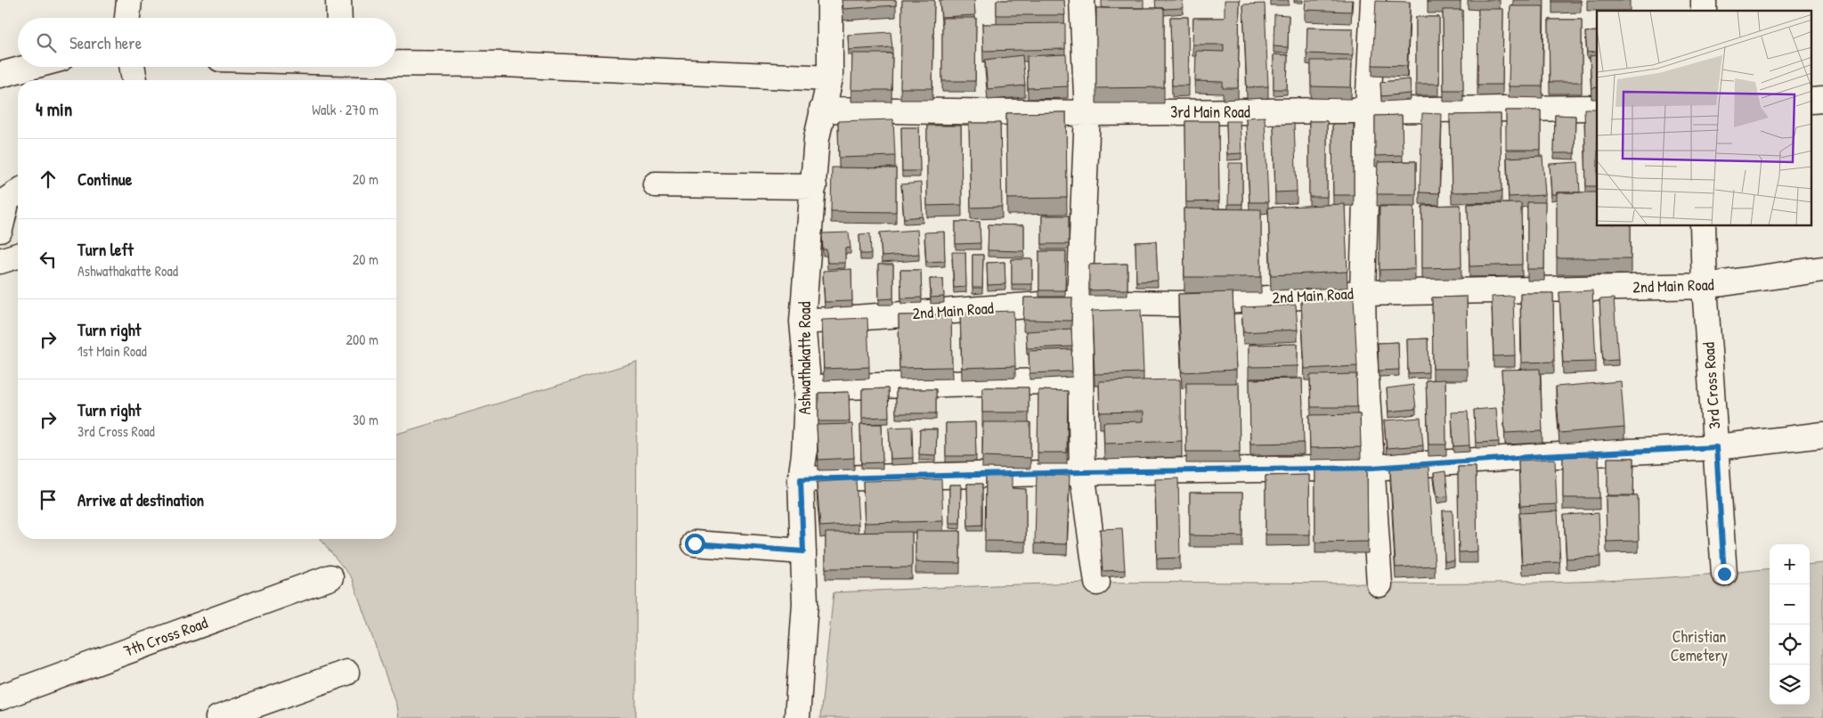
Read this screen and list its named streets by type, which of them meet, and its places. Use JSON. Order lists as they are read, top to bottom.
{
  "streets": {
    "street": [
      "3rd Main Road",
      "2nd Main Road",
      "Ashwathakatte Road",
      "3rd Cross Road",
      "7th Cross Road"
    ]
  },
  "crossings": [
    ["3rd Main Road", "Ashwathakatte Road"],
    ["2nd Main Road", "Ashwathakatte Road"],
    ["2nd Main Road", "3rd Cross Road"]
  ],
  "parks": ["Christian Cemetery"],
  "page": {
    "search": "Search here",
    "heading": ["4 min", "Walk · 270 m"],
    "list": [
      ["Continue", "20 m"],
      ["Turn left", "Ashwathakatte Road", "20 m"],
      ["Turn right", "1st Main Road", "200 m"],
      ["Turn right", "3rd Cross Road", "30 m"],
      "Arrive at destination"
    ],
    "map_buttons": ["+", "−"]
  }
}
